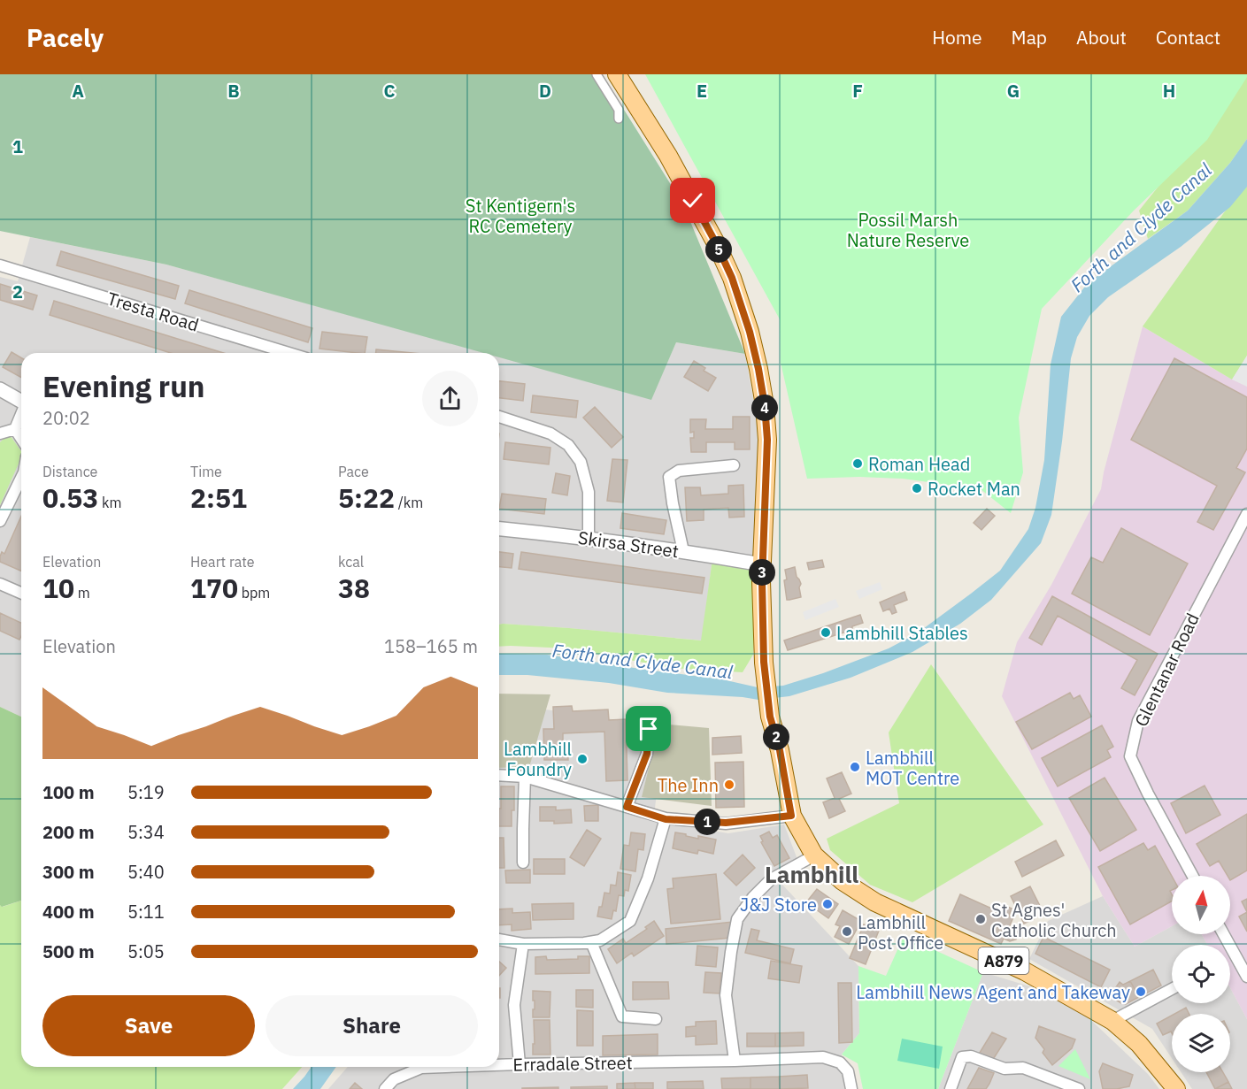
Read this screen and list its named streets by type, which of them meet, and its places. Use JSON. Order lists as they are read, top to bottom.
{
  "streets": {
    "main road": ["A879"],
    "street": [
      "Tresta Road",
      "Skirsa Street",
      "Glentanar Road",
      "Erradale Street"
    ]
  },
  "crossings": [
    ["Skirsa Street", "A879"]
  ],
  "districts": ["Lambhill"],
  "water": ["Forth and Clyde Canal"],
  "parks": ["St Kentigern's RC Cemetery", "Possil Marsh Nature Reserve"],
  "places": [
    "Roman Head",
    "Rocket Man",
    "Lambhill Stables",
    "Lambhill Foundry",
    "Lambhill MOT Centre",
    "The Inn",
    "J&J Store",
    "St Agnes' Catholic Church",
    "Lambhill Post Office",
    "Lambhill News Agent and Takeway"
  ],
  "north": "top",
  "page": {
    "header": "Pacely",
    "nav": [
      "Home",
      "Map",
      "About",
      "Contact"
    ],
    "pins": [
      "5",
      "4",
      "3",
      "2",
      "1"
    ],
    "heading": ["Evening run", "20:02"],
    "stats": [
      ["Distance", "0.53 km"],
      ["Time", "2:51"],
      ["Pace", "5:22 /km"],
      ["Elevation", "10 m"],
      ["Heart rate", "170 bpm"],
      ["kcal", "38"]
    ],
    "chart": ["Elevation", "158–165 m"],
    "list": [
      {
        "name": "100 m",
        "note": "5:19"
      },
      {
        "name": "200 m",
        "note": "5:34"
      },
      {
        "name": "300 m",
        "note": "5:40"
      },
      {
        "name": "400 m",
        "note": "5:11"
      },
      {
        "name": "500 m",
        "note": "5:05"
      }
    ],
    "buttons": ["Save", "Share"]
  },
  "grid": {
    "columns": [
      "A",
      "B",
      "C",
      "D",
      "E",
      "F",
      "G",
      "H"
    ],
    "rows": ["1", "2"]
  }
}
